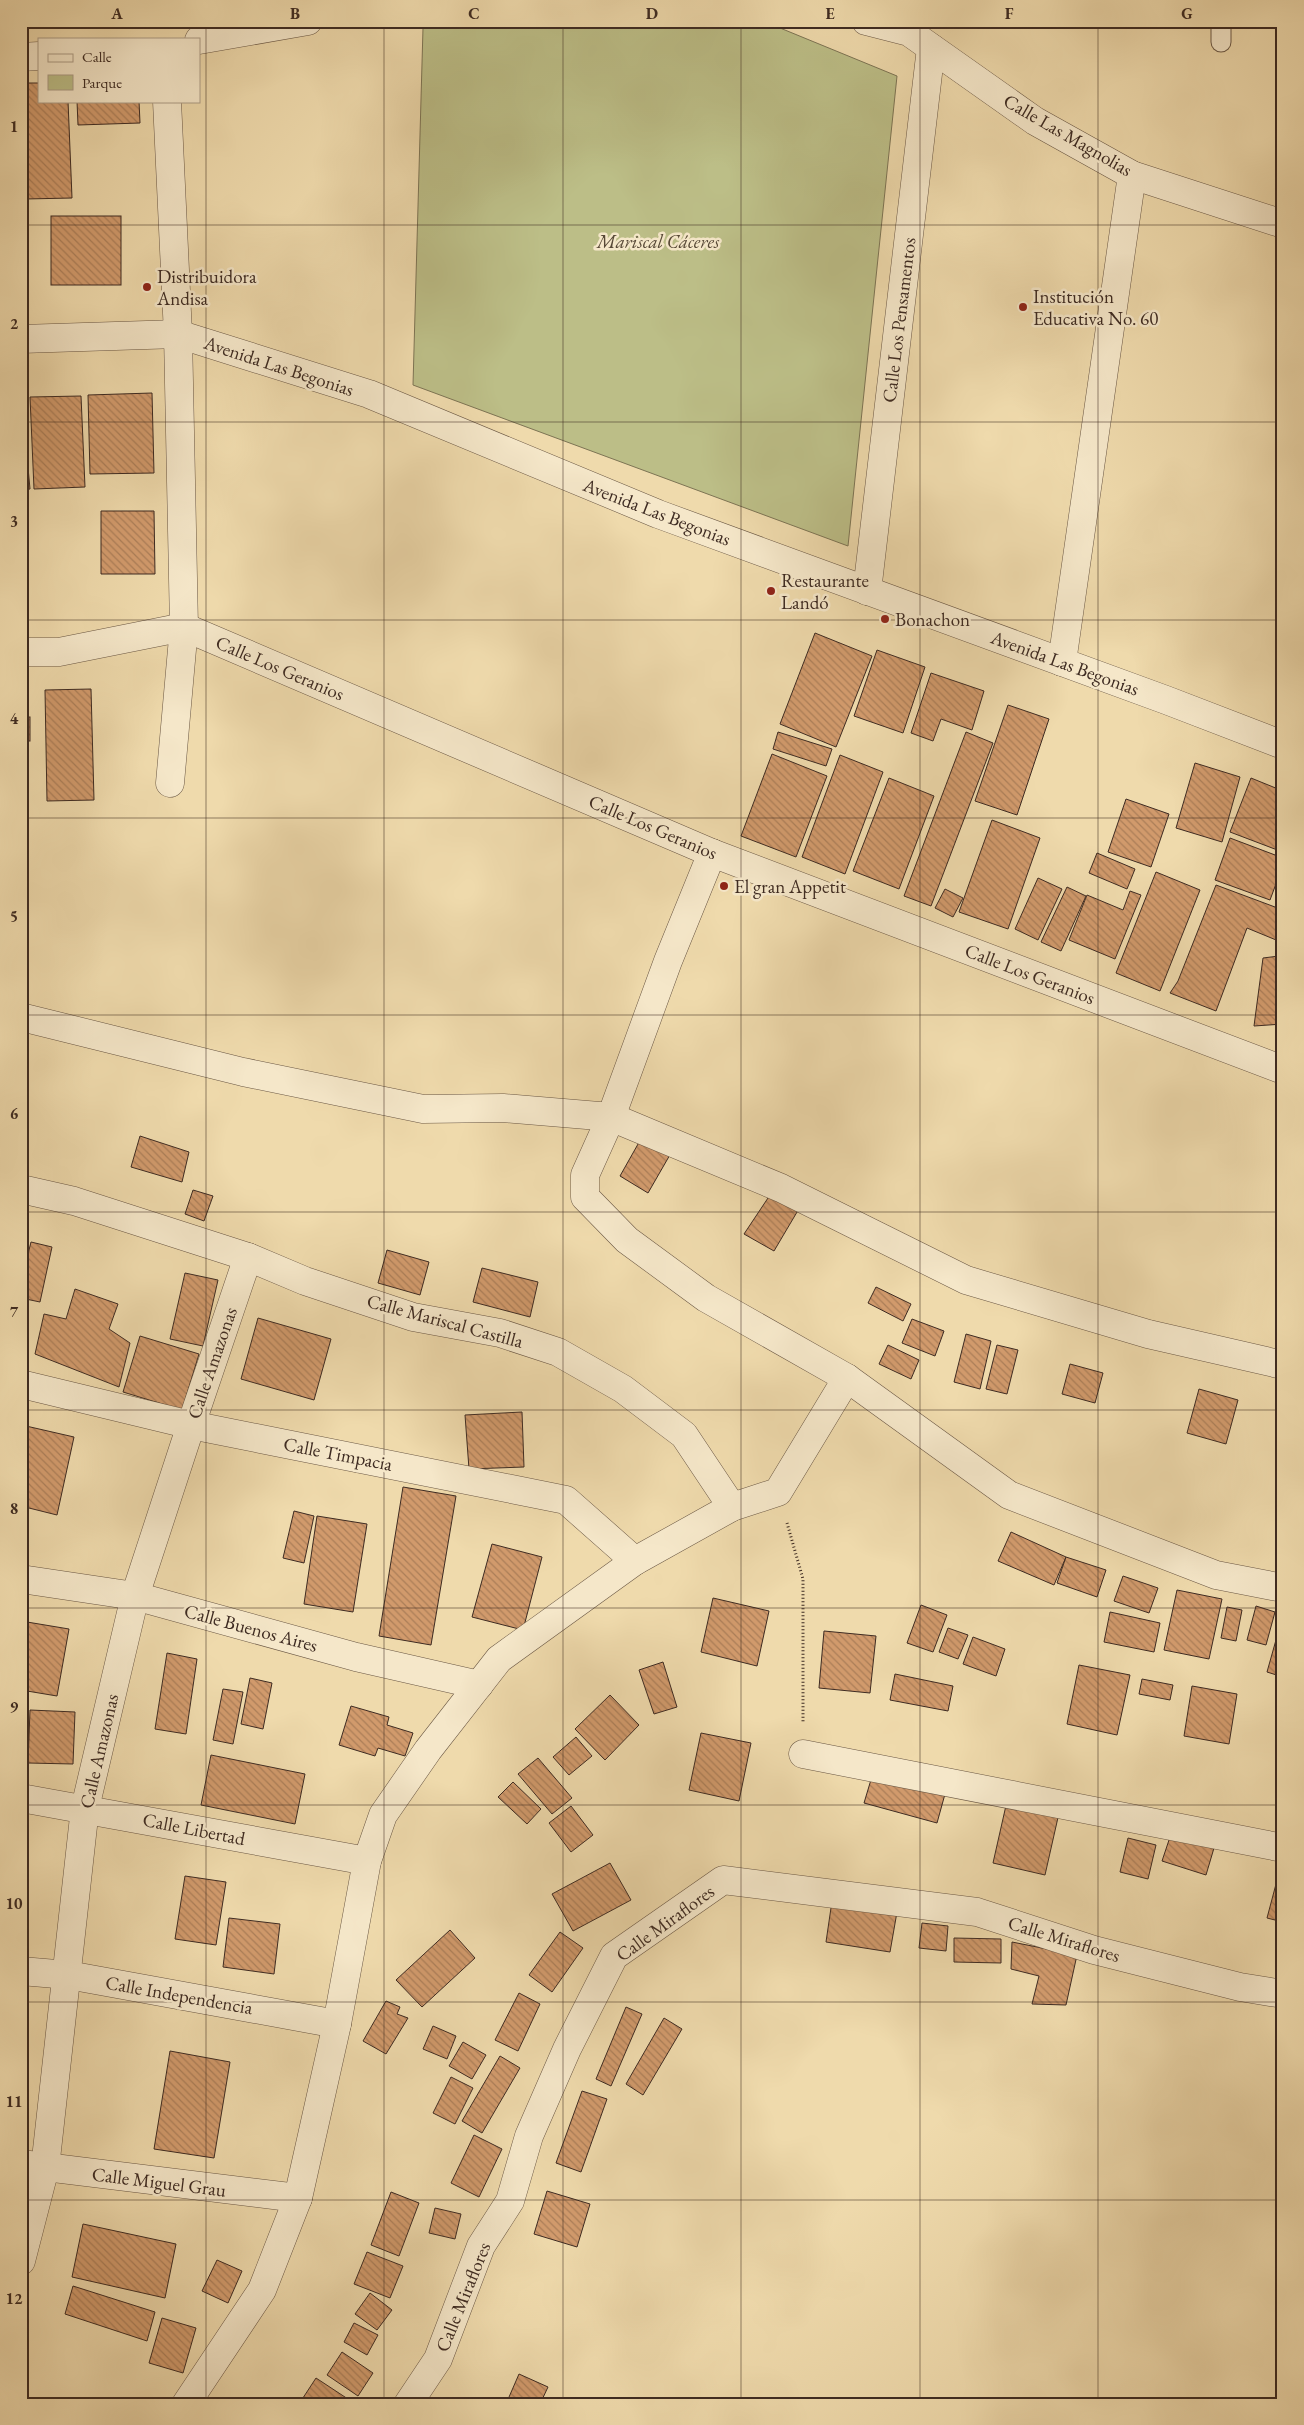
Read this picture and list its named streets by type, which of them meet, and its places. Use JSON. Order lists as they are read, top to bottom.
{
  "streets": {
    "street": [
      "Calle Las Magnolias",
      "Calle Los Pensamentos",
      "Avenida Las Begonias",
      "Calle Los Geranios",
      "Calle Mariscal Castilla",
      "Calle Amazonas",
      "Calle Timpacia",
      "Calle Buenos Aires",
      "Calle Libertad",
      "Calle Miraflores",
      "Calle Independencia",
      "Calle Miguel Grau"
    ]
  },
  "crossings": [
    ["Calle Las Magnolias", "Calle Los Pensamentos"],
    ["Calle Los Pensamentos", "Avenida Las Begonias"],
    ["Calle Mariscal Castilla", "Calle Amazonas"],
    ["Calle Amazonas", "Calle Timpacia"],
    ["Calle Amazonas", "Calle Buenos Aires"],
    ["Calle Amazonas", "Calle Libertad"],
    ["Calle Amazonas", "Calle Independencia"],
    ["Calle Amazonas", "Calle Miguel Grau"]
  ],
  "parks": ["Mariscal Cáceres"],
  "places": [
    "Distribuidora Andisa",
    "Institución Educativa No. 60",
    "Restaurante Landó",
    "Bonachon",
    "El gran Appetit"
  ],
  "legend": ["Calle", "Parque"],
  "grid": {
    "columns": [
      "A",
      "B",
      "C",
      "D",
      "E",
      "F",
      "G"
    ],
    "rows": [
      "1",
      "2",
      "3",
      "4",
      "5",
      "6",
      "7",
      "8",
      "9",
      "10",
      "11",
      "12"
    ]
  }
}
